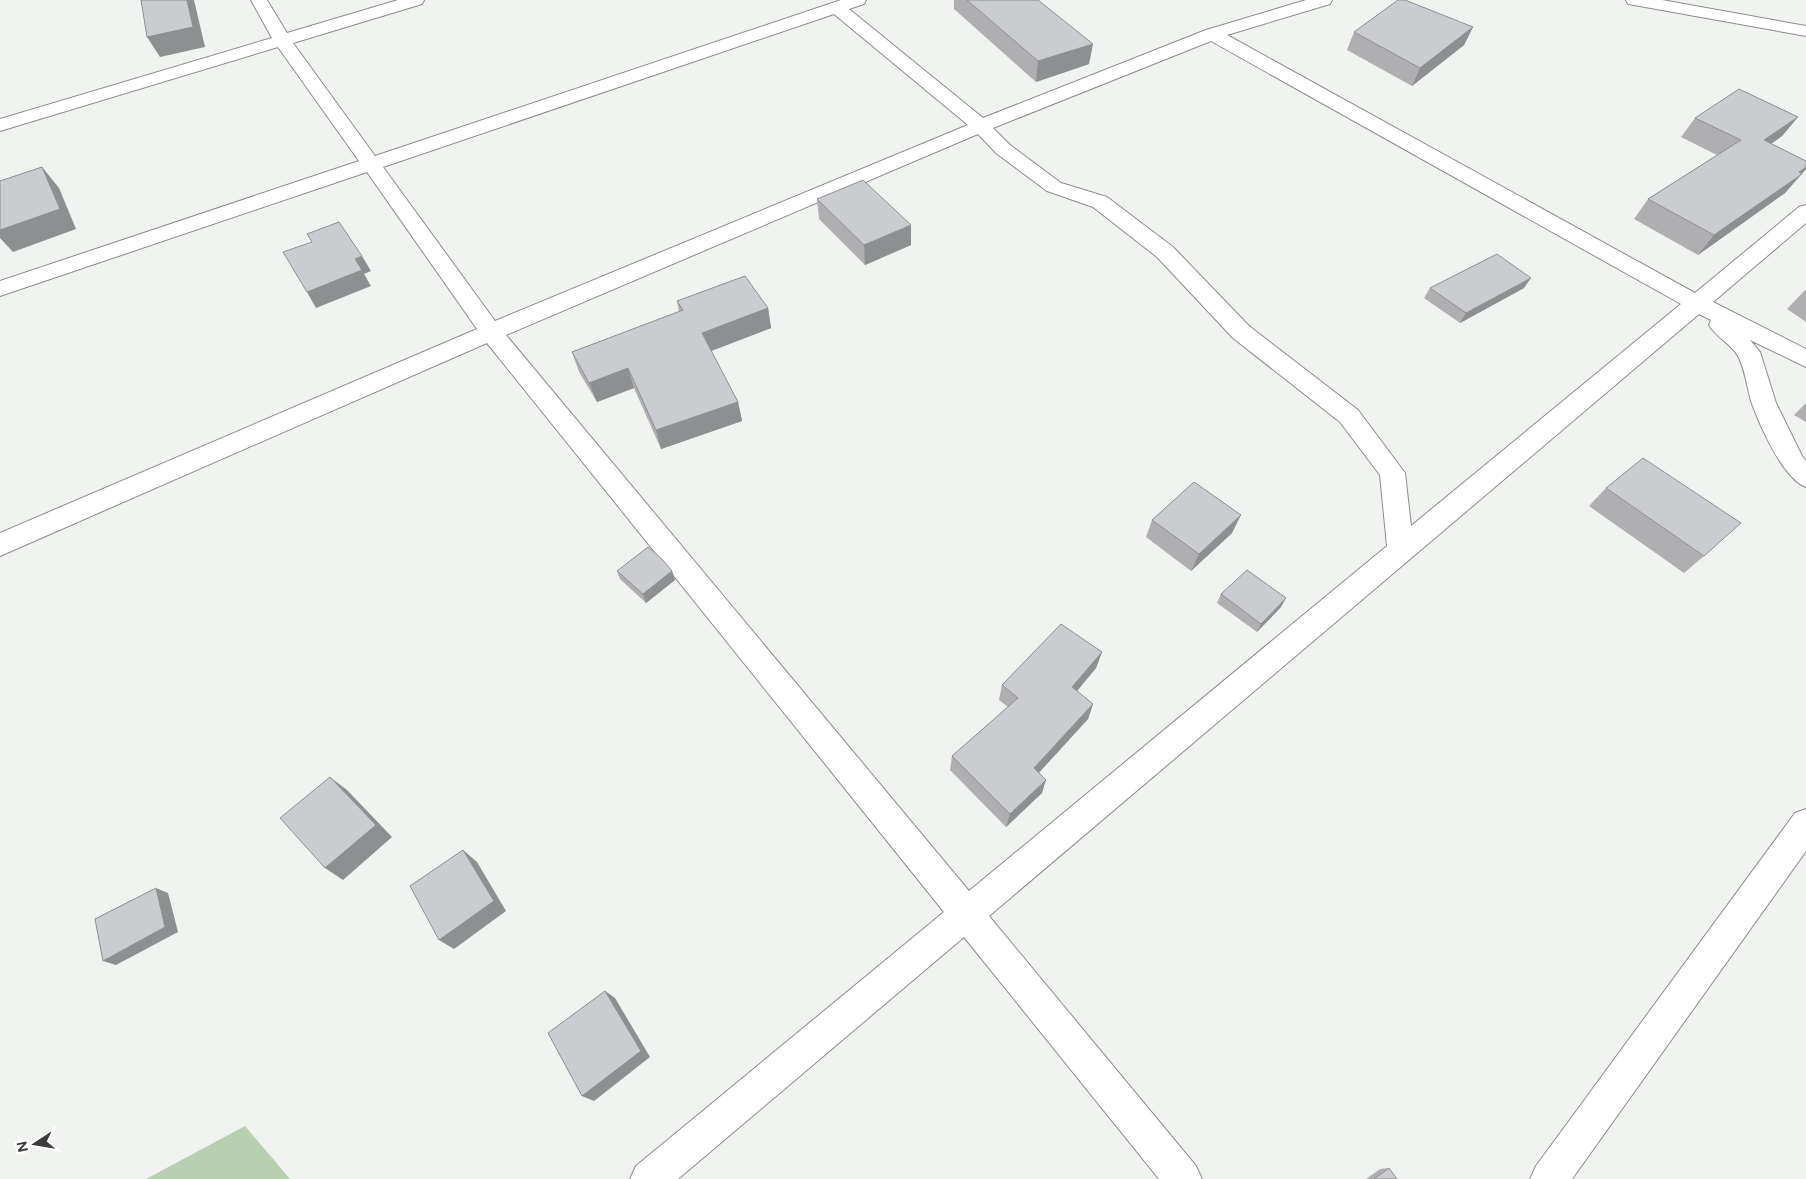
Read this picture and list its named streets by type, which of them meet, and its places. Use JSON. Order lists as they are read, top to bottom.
{
  "north": "left"
}
